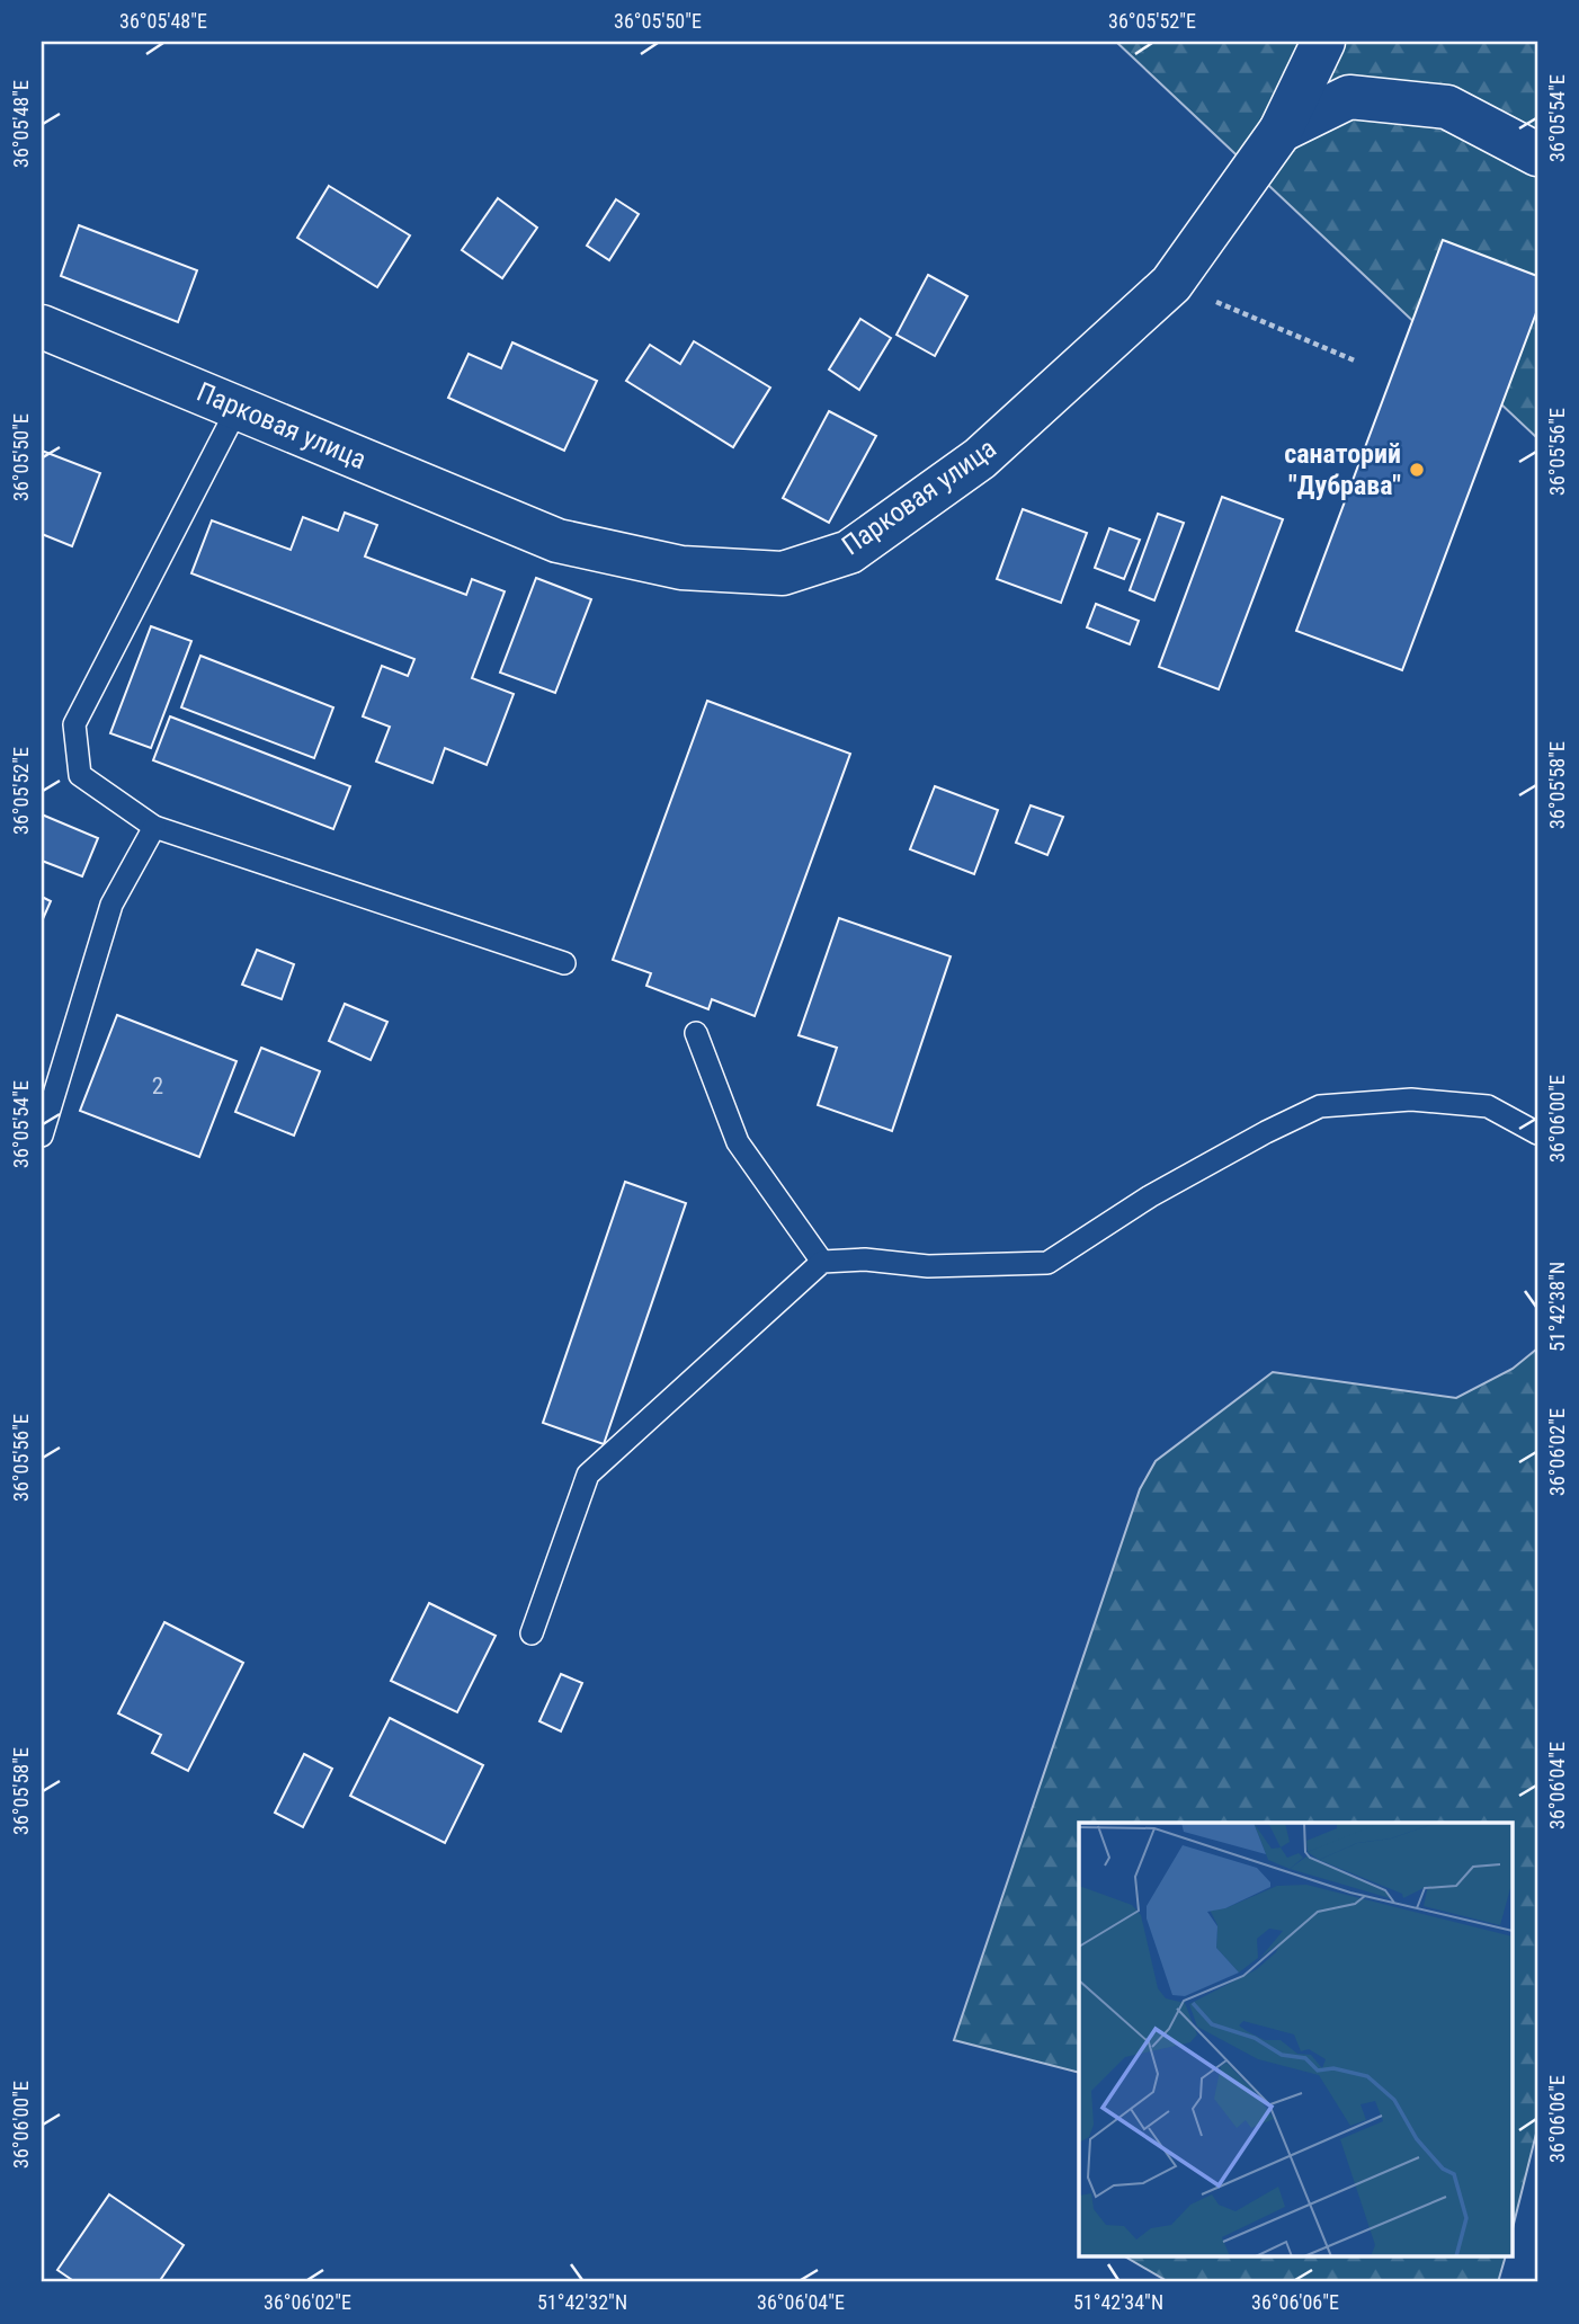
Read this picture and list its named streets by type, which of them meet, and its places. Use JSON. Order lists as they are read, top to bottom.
{
  "streets": {
    "street": ["Парковая улица"]
  },
  "places": ["санаторий \"Дубрава\""],
  "house_numbers": ["2"],
  "coordinates": [
    "36°05'48\"E",
    "36°05'50\"E",
    "36°05'52\"E",
    "36°05'54\"E",
    "36°05'56\"E",
    "36°05'58\"E",
    "36°06'00\"E",
    "51°42'38\"N",
    "36°06'02\"E",
    "36°06'04\"E",
    "36°06'06\"E",
    "51°42'32\"N",
    "51°42'34\"N"
  ]
}
